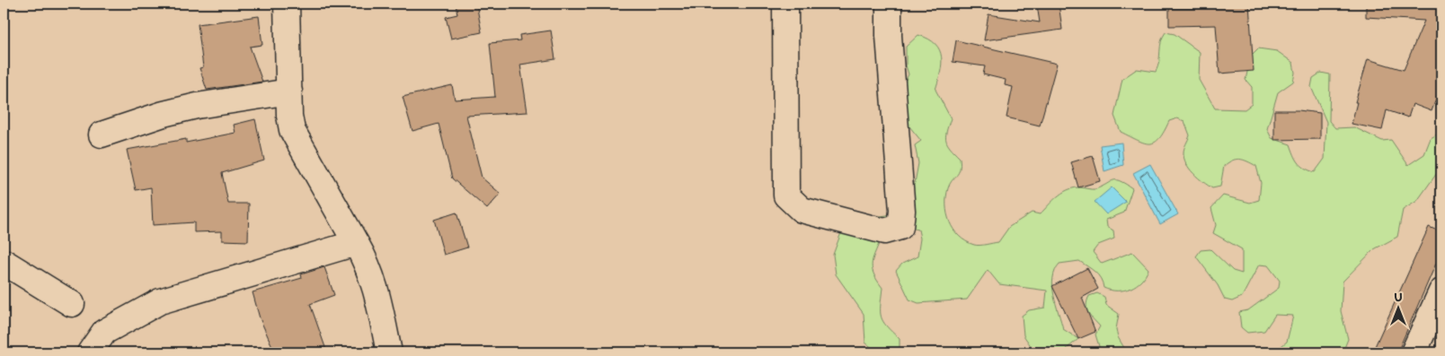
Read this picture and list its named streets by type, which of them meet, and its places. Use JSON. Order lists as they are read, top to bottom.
{
  "north": "top"
}
